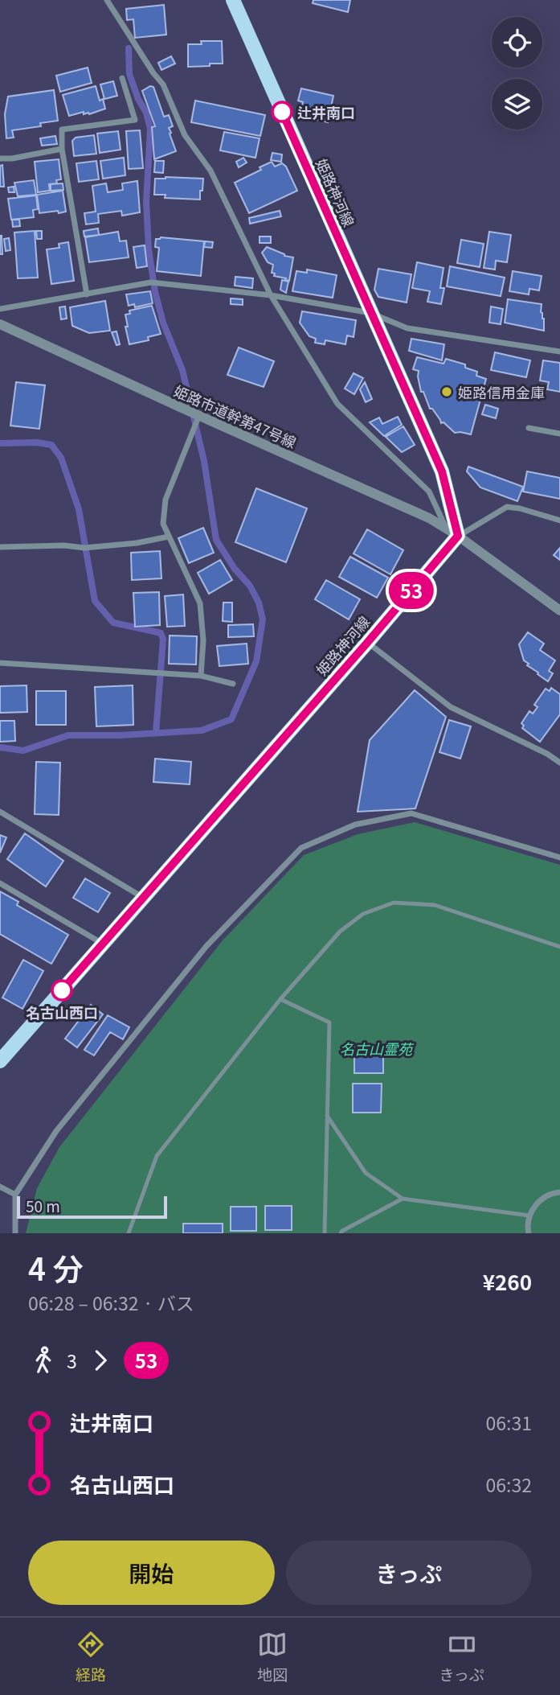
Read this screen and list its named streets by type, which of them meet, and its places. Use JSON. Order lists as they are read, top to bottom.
{
  "streets": {
    "main road": ["姫路神河線"],
    "street": ["姫路市道幹第47号線"]
  },
  "crossings": [
    ["姫路神河線", "姫路市道幹第47号線"]
  ],
  "parks": ["名古山霊苑"],
  "places": ["辻井南口", "姫路信用金庫", "名古山西口"],
  "lines": ["bus line 53"],
  "scale_bar": "50 m",
  "page": {
    "on_map": "53",
    "scale": "50 m",
    "heading": ["4 分", "06:28 – 06:32 · バス", "¥260"],
    "legs": ["3", "53"],
    "list": [
      {
        "name": "辻井南口",
        "value": "06:31"
      },
      {
        "name": "名古山西口",
        "value": "06:32"
      }
    ],
    "buttons": ["開始", "きっぷ"],
    "tabs": ["経路", "地図", "きっぷ"]
  }
}
